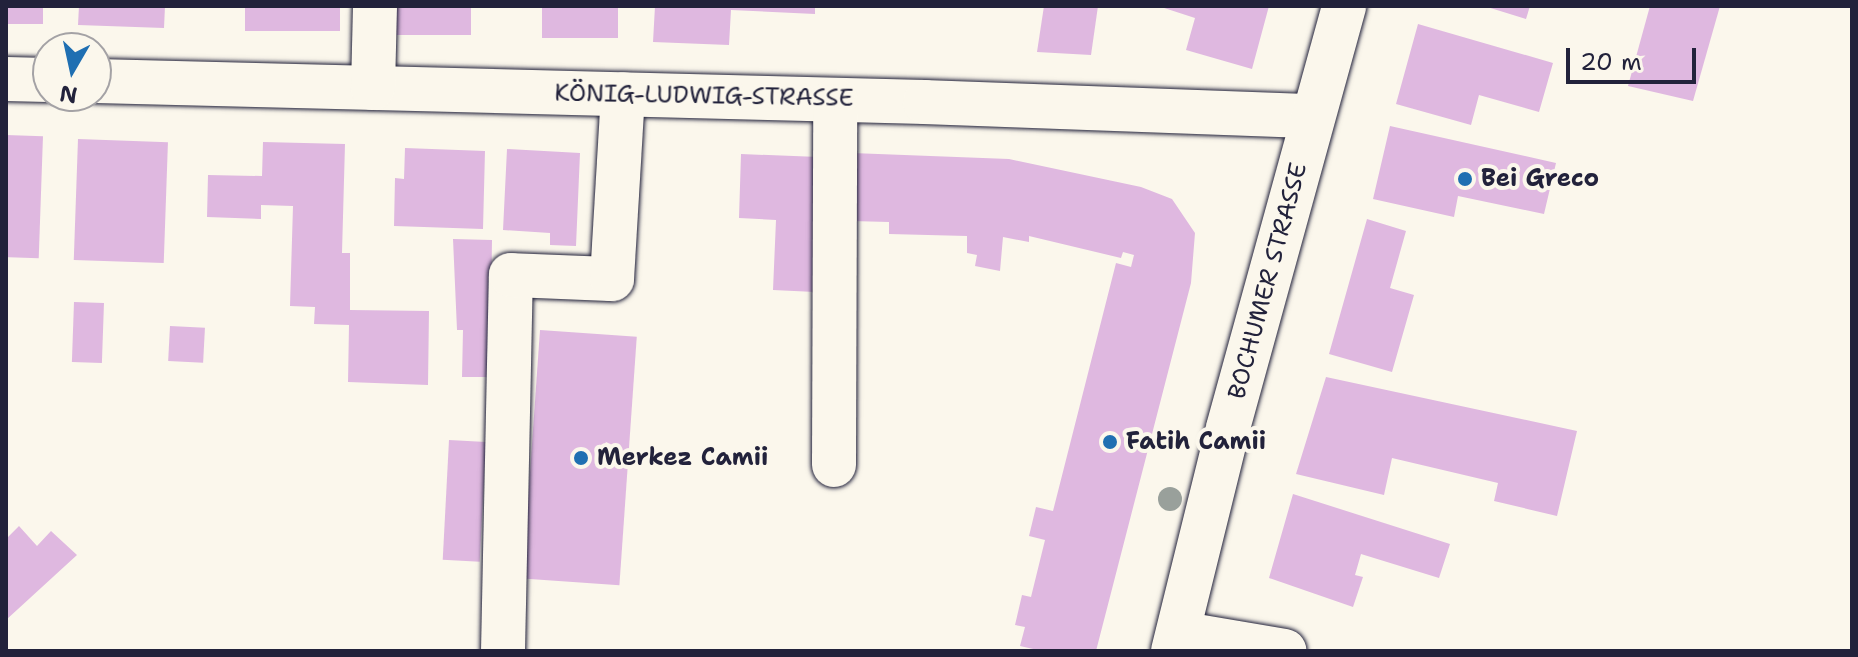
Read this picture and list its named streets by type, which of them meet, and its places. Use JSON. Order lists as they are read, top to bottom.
{
  "streets": {
    "street": ["KÖNIG-LUDWIG-STRASSE", "BOCHUMER STRASSE"]
  },
  "crossings": [
    ["KÖNIG-LUDWIG-STRASSE", "BOCHUMER STRASSE"]
  ],
  "places": ["Bei Greco", "Fatih Camii", "Merkez Camii"],
  "scale_bar": "20 m",
  "north": "bottom"
}
